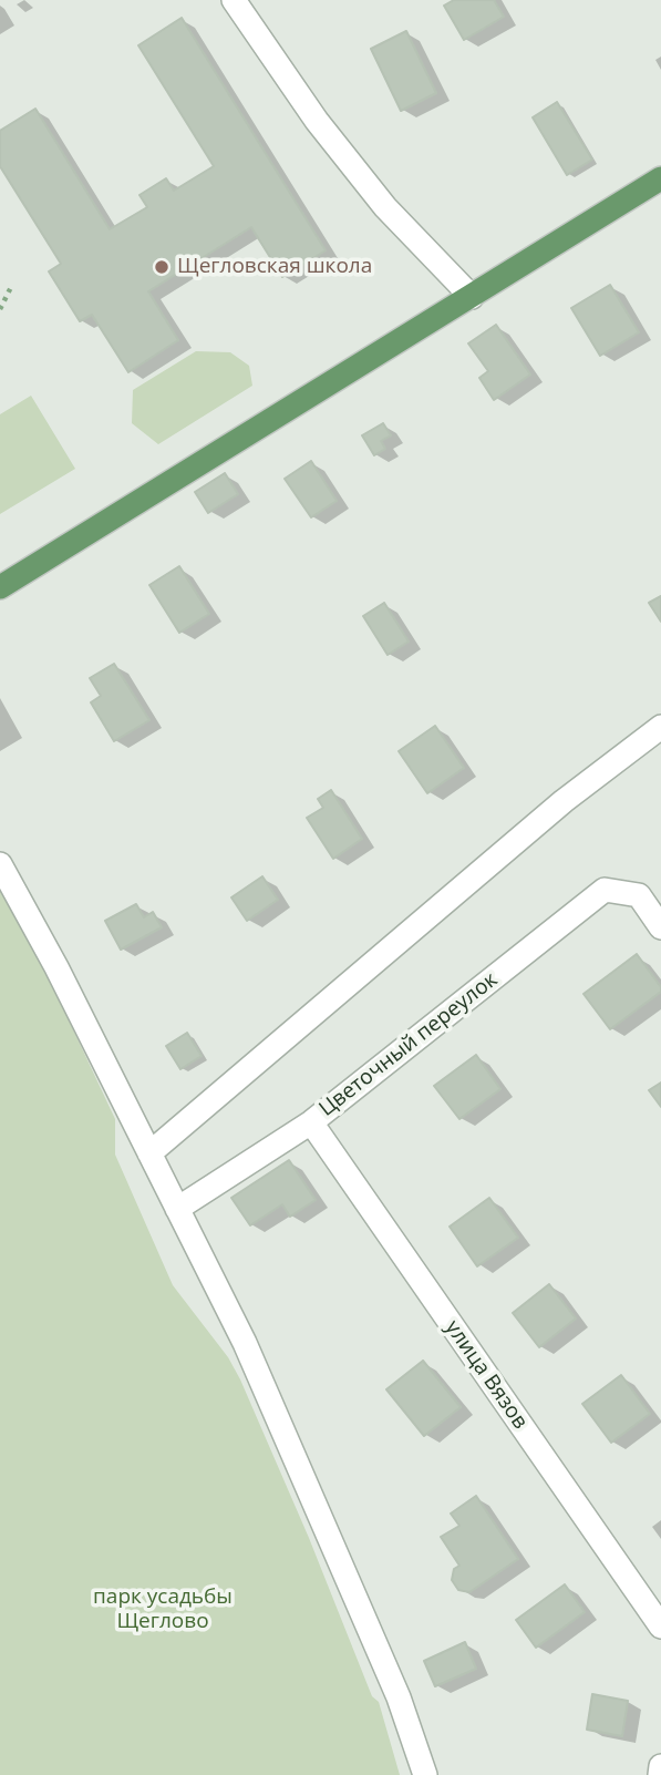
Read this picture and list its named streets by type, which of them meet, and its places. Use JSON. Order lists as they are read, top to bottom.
{
  "streets": {
    "street": ["Цветочный переулок", "улица Вязов"]
  },
  "crossings": [
    ["Цветочный переулок", "улица Вязов"]
  ],
  "parks": ["парк усадьбы Щеглово"],
  "places": ["Щегловская школа"]
}
